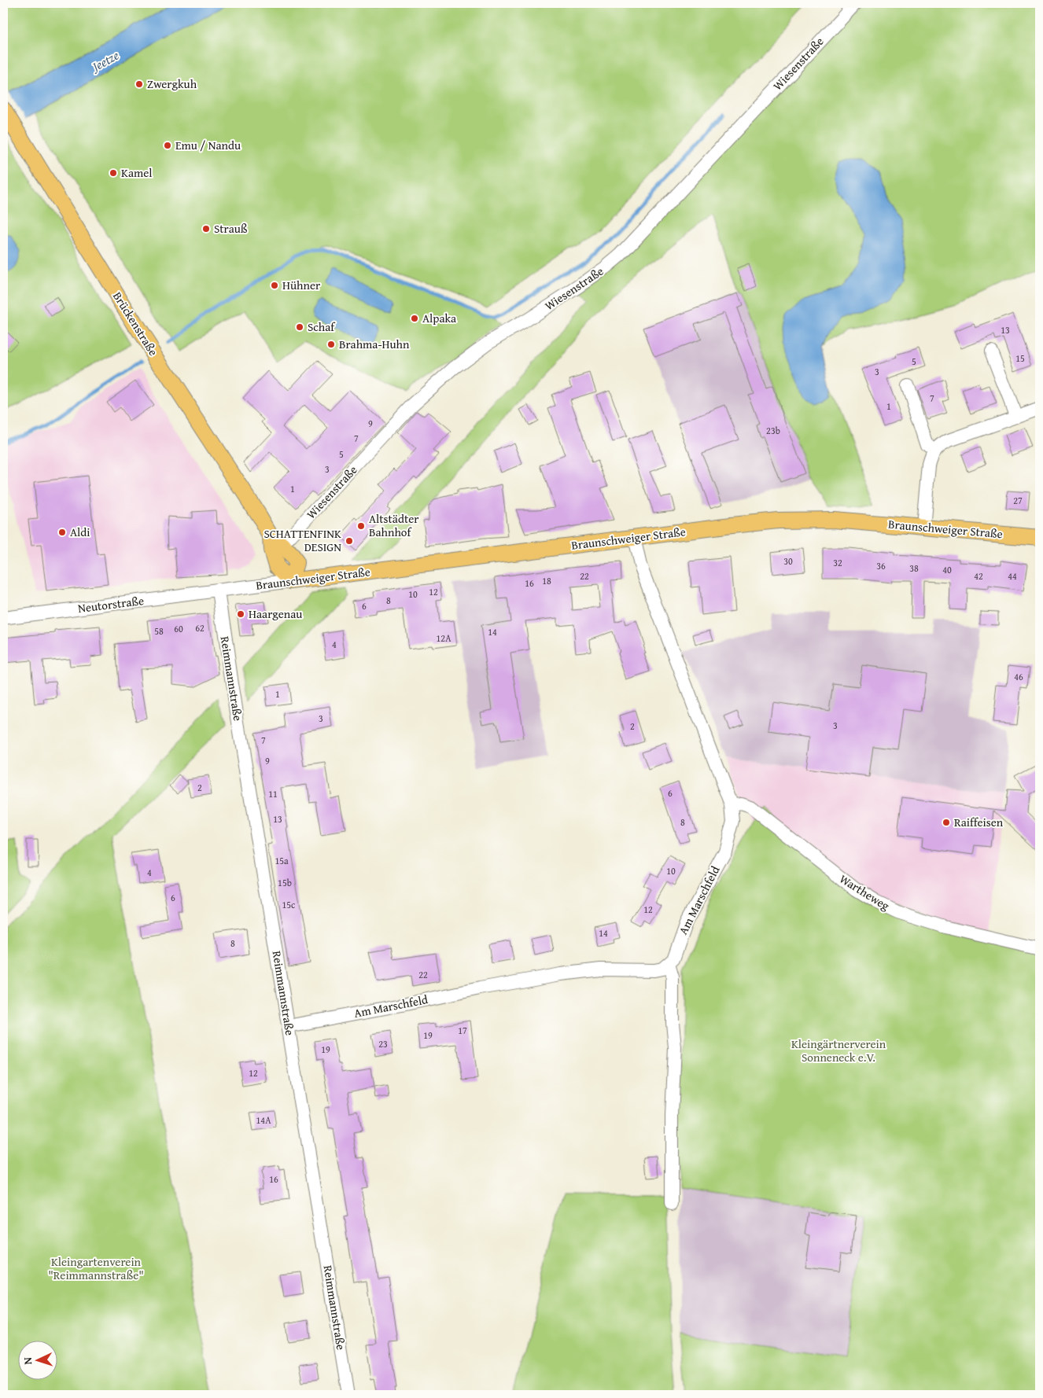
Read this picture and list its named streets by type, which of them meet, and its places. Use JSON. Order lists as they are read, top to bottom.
{
  "streets": {
    "main road": ["Brückenstraße", "Braunschweiger Straße"],
    "street": [
      "Wiesenstraße",
      "Neutorstraße",
      "Reimmannstraße",
      "Wartheweg",
      "Am Marschfeld"
    ]
  },
  "crossings": [
    ["Wiesenstraße", "Brückenstraße"],
    ["Brückenstraße", "Braunschweiger Straße"],
    ["Braunschweiger Straße", "Neutorstraße"],
    ["Braunschweiger Straße", "Reimmannstraße"],
    ["Braunschweiger Straße", "Am Marschfeld"],
    ["Neutorstraße", "Reimmannstraße"],
    ["Reimmannstraße", "Am Marschfeld"],
    ["Wartheweg", "Am Marschfeld"]
  ],
  "water": ["Jeetze"],
  "parks": ["Kleingärtnerverein Sonneneck e.V.", "Kleingartenverein \"Reimmannstraße\""],
  "places": [
    "Zwergkuh",
    "Emu / Nandu",
    "Kamel",
    "Strauß",
    "Hühner",
    "Alpaka",
    "Schaf",
    "Brahma-Huhn",
    "Altstädter Bahnhof",
    "Aldi",
    "SCHATTENFINK DESIGN",
    "Haargenau",
    "Raiffeisen"
  ],
  "house_numbers": [
    "13",
    "15",
    "5",
    "3",
    "7",
    "1",
    "9",
    "23b",
    "7",
    "5",
    "3",
    "1",
    "27",
    "30",
    "32",
    "36",
    "38",
    "40",
    "22",
    "42",
    "44",
    "18",
    "16",
    "12",
    "10",
    "8",
    "6",
    "62",
    "60",
    "58",
    "14",
    "12A",
    "4",
    "46",
    "1",
    "3",
    "3",
    "2",
    "7",
    "9",
    "2",
    "6",
    "11",
    "13",
    "8",
    "15a",
    "10",
    "4",
    "15b",
    "6",
    "15c",
    "12",
    "14",
    "8",
    "22",
    "17",
    "19",
    "23",
    "19",
    "12",
    "14A",
    "16"
  ],
  "north": "left"
}
